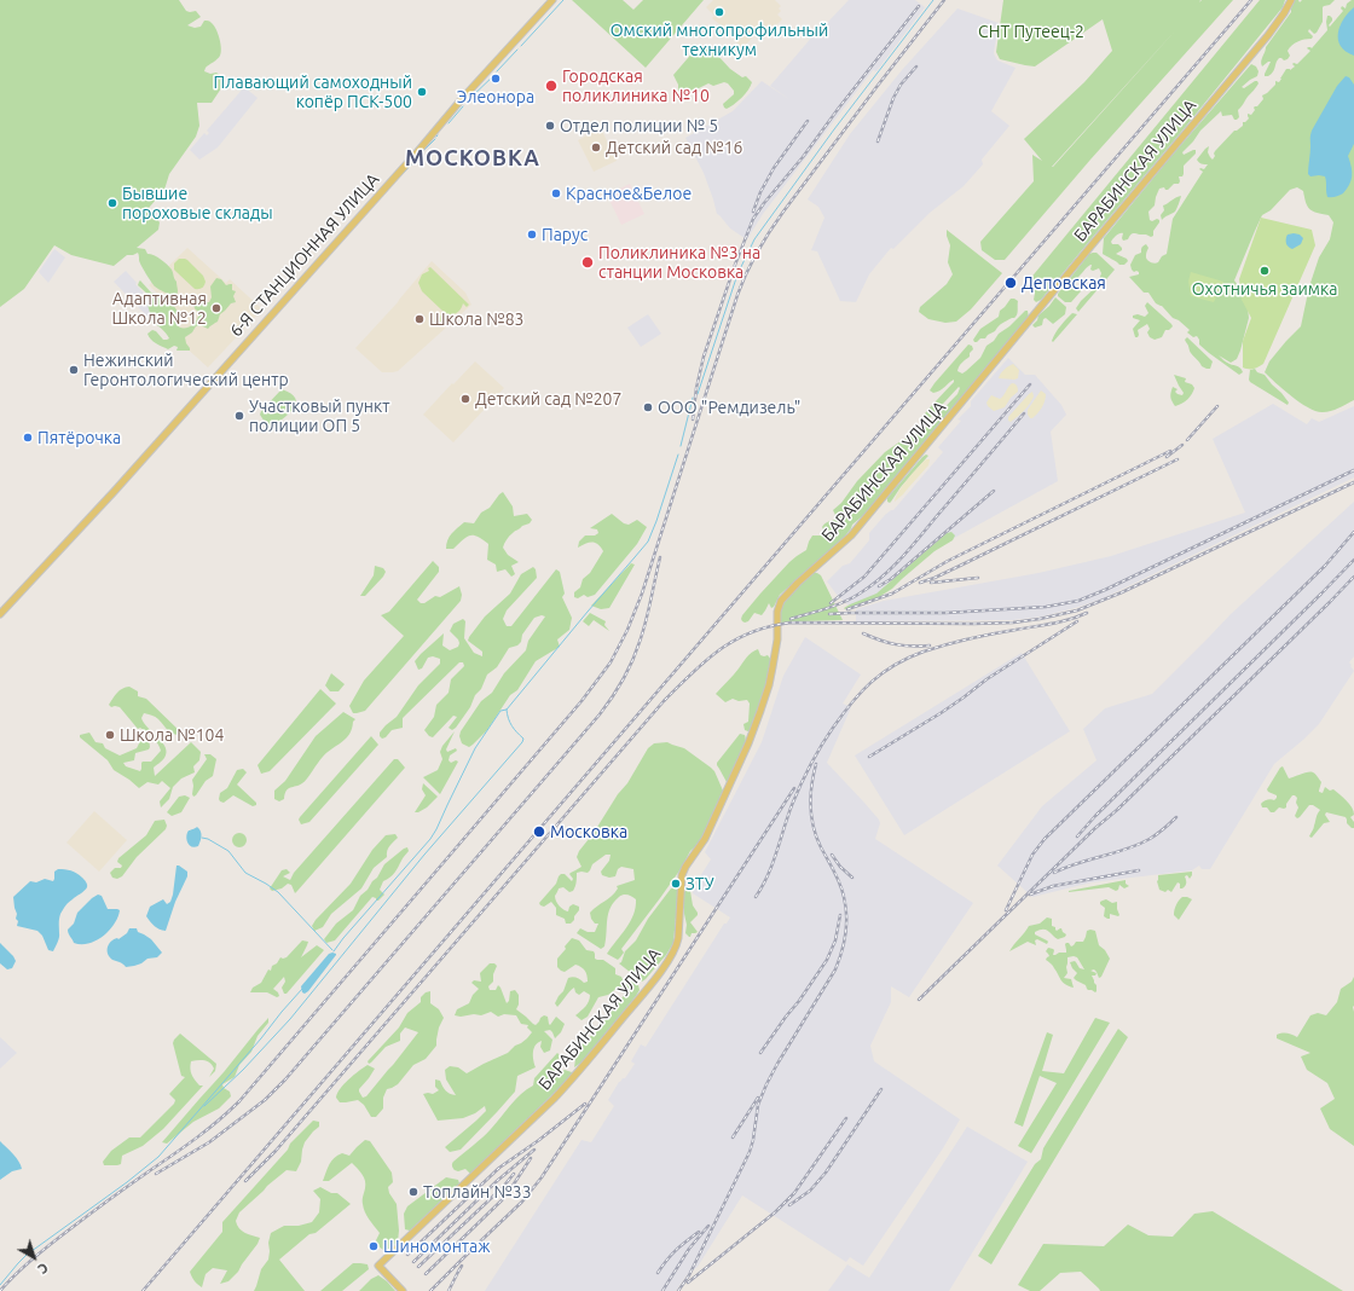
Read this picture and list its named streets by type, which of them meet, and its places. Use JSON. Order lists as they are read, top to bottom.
{
  "streets": {
    "main road": ["БАРАБИНСКАЯ УЛИЦА", "6-Я СТАНЦИОННАЯ УЛИЦА"]
  },
  "districts": ["МОСКОВКА"],
  "parks": ["СНТ Путеец-2"],
  "places": [
    "Омский многопрофильный техникум",
    "Элеонора",
    "Городская поликлиника №10",
    "Плавающий самоходный копёр ПСК-500",
    "Отдел полиции № 5",
    "Детский сад №16",
    "Красное&Белое",
    "Бывшие пороховые склады",
    "Парус",
    "Поликлиника №3 на станции Московка",
    "Охотничья заимка",
    "Деповская",
    "Адаптивная Школа №12",
    "Школа №83",
    "Нежинский Геронтологический центр",
    "Детский сад №207",
    "ООО \"Ремдизель\"",
    "Участковый пункт полиции ОП 5",
    "Пятёрочка",
    "Школа №104",
    "Московка",
    "ЗТУ",
    "Топлайн №33",
    "Шиномонтаж"
  ],
  "north": "bottom right"
}
